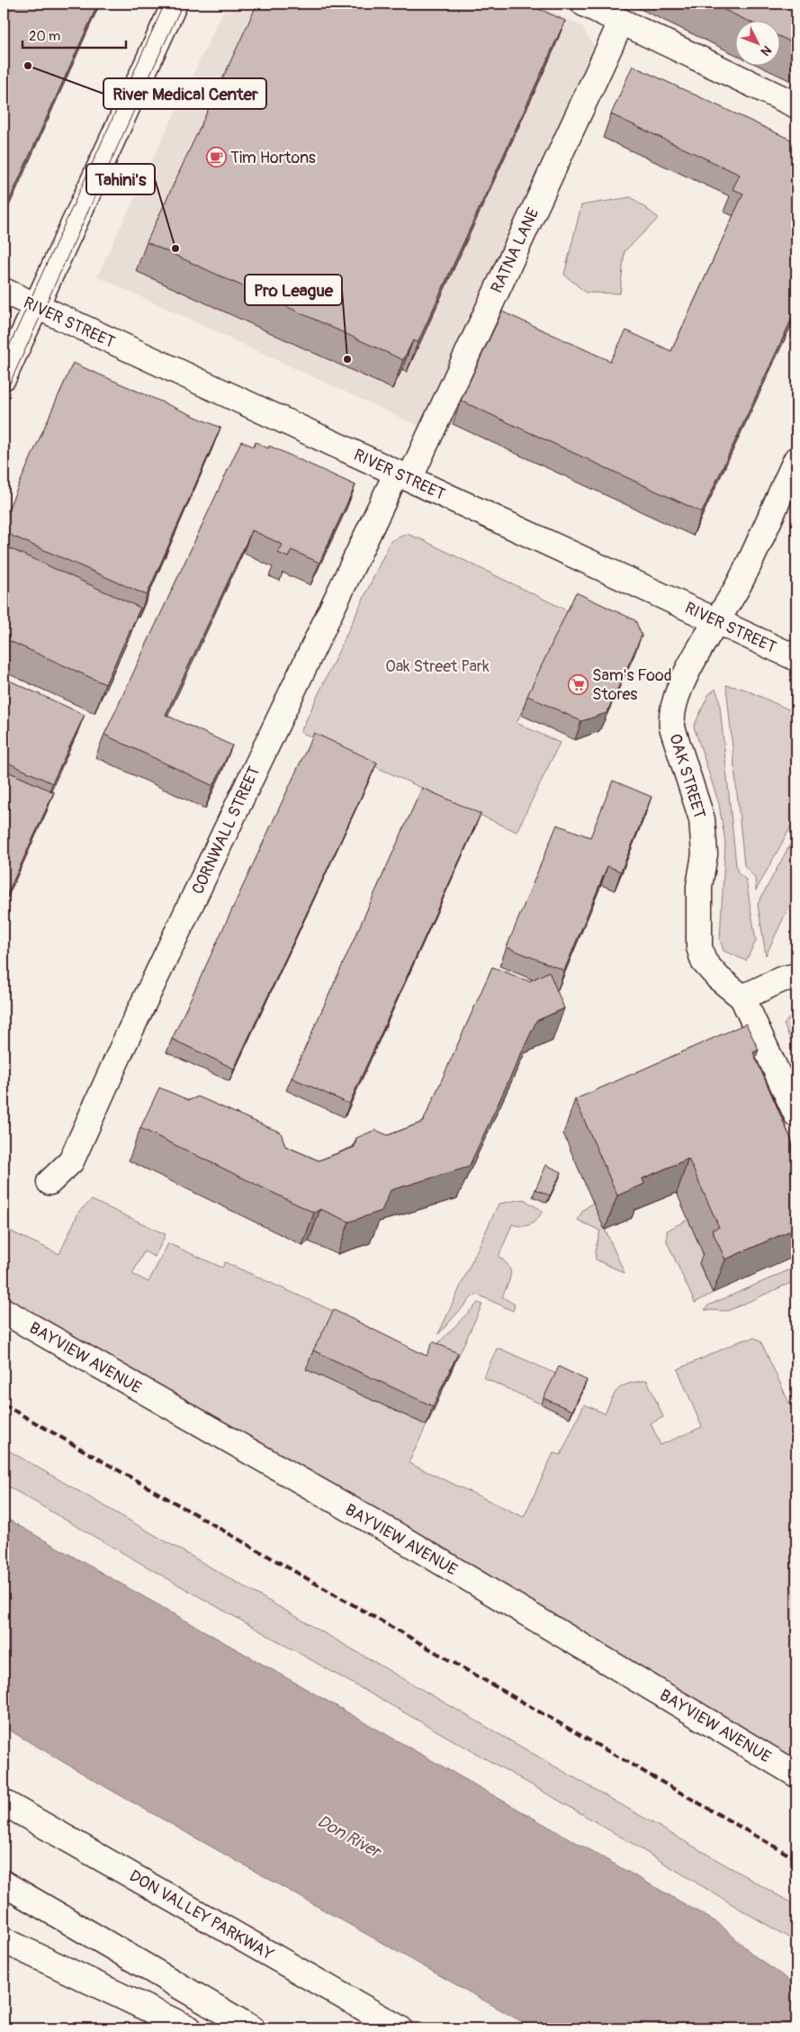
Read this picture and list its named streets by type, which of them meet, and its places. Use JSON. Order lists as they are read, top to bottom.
{
  "streets": {
    "main road": [
      "RATNA LANE",
      "RIVER STREET",
      "OAK STREET",
      "CORNWALL STREET",
      "BAYVIEW AVENUE",
      "DON VALLEY PARKWAY"
    ]
  },
  "crossings": [
    ["RATNA LANE", "RIVER STREET"],
    ["RATNA LANE", "CORNWALL STREET"],
    ["RIVER STREET", "OAK STREET"],
    ["RIVER STREET", "CORNWALL STREET"]
  ],
  "water": ["Don River"],
  "parks": ["Oak Street Park"],
  "places": {
    "other": ["River Medical Center", "Tahini's", "Pro League"],
    "cafe": ["Tim Hortons"],
    "supermarket": ["Sam's Food Stores"]
  },
  "scale_bar": "20 m",
  "north": "bottom right"
}
